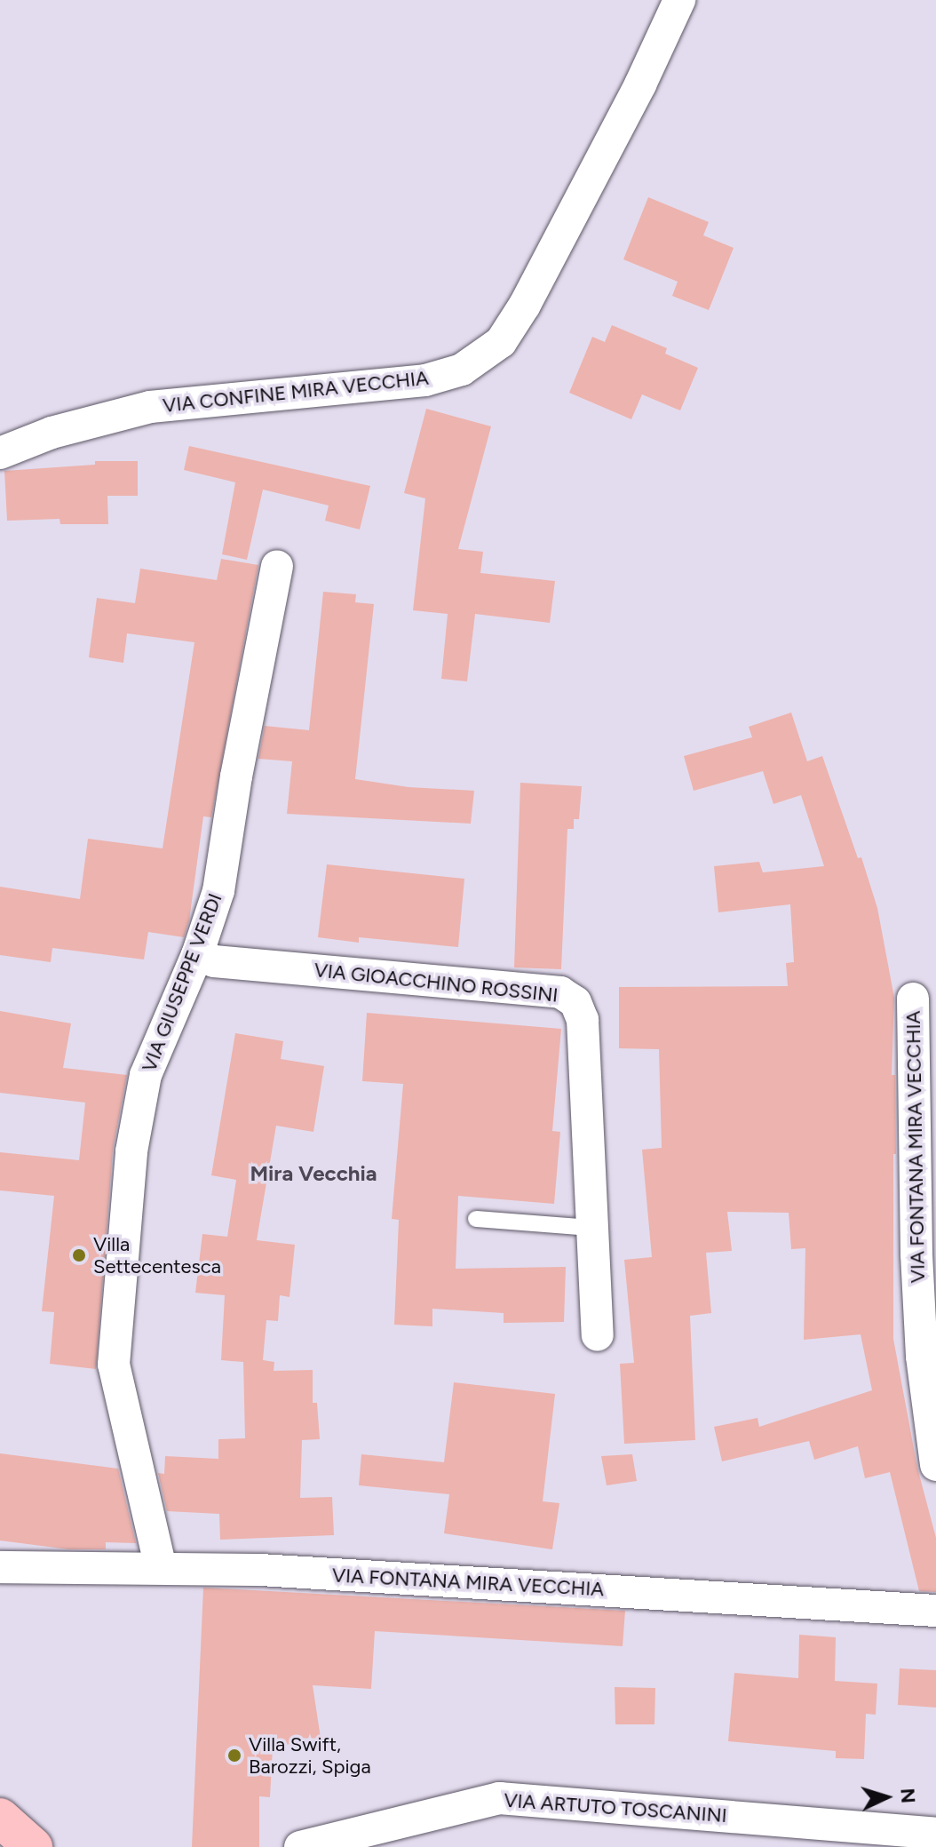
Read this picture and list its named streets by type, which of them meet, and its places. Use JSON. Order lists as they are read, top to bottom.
{
  "streets": {
    "street": [
      "VIA CONFINE MIRA VECCHIA",
      "VIA GIUSEPPE VERDI",
      "VIA GIOACCHINO ROSSINI",
      "VIA FONTANA MIRA VECCHIA",
      "VIA ARTUTO TOSCANINI"
    ]
  },
  "crossings": [
    ["VIA GIUSEPPE VERDI", "VIA GIOACCHINO ROSSINI"],
    ["VIA GIUSEPPE VERDI", "VIA FONTANA MIRA VECCHIA"]
  ],
  "districts": ["Mira Vecchia"],
  "places": ["Villa Settecentesca", "Villa Swift, Barozzi, Spiga"],
  "north": "right"
}
